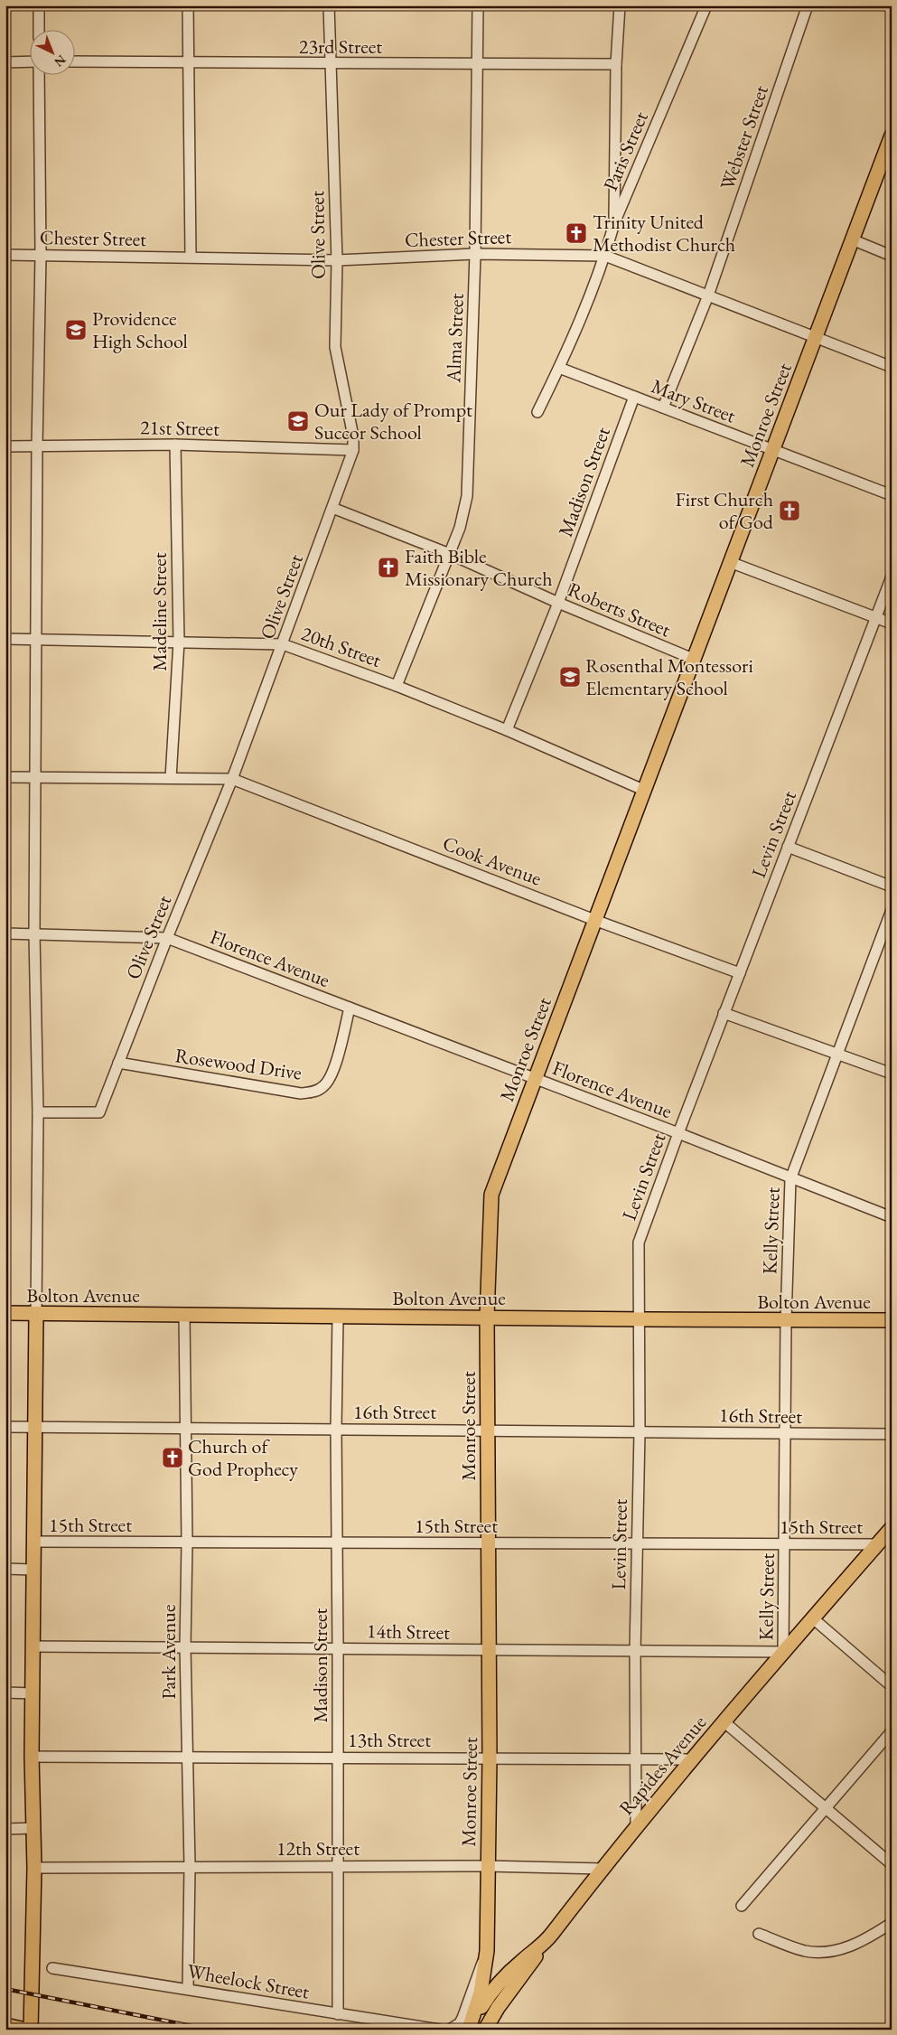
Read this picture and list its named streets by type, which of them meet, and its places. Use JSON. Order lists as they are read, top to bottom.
{
  "streets": {
    "main road": ["Monroe Street", "Bolton Avenue", "Rapides Avenue"],
    "street": [
      "23rd Street",
      "Webster Street",
      "Paris Street",
      "Olive Street",
      "Chester Street",
      "Alma Street",
      "Mary Street",
      "21st Street",
      "Madison Street",
      "Roberts Street",
      "Madeline Street",
      "20th Street",
      "Levin Street",
      "Cook Avenue",
      "Florence Avenue",
      "Rosewood Drive",
      "Kelly Street",
      "16th Street",
      "15th Street",
      "14th Street",
      "Park Avenue",
      "13th Street",
      "12th Street",
      "Wheelock Street"
    ]
  },
  "crossings": [
    ["23rd Street", "Olive Street"],
    ["23rd Street", "Alma Street"],
    ["Webster Street", "Chester Street"],
    ["Webster Street", "Mary Street"],
    ["Paris Street", "Chester Street"],
    ["Paris Street", "Mary Street"],
    ["Olive Street", "Chester Street"],
    ["Olive Street", "21st Street"],
    ["Olive Street", "Roberts Street"],
    ["Olive Street", "20th Street"],
    ["Olive Street", "Cook Avenue"],
    ["Olive Street", "Florence Avenue"],
    ["Olive Street", "Rosewood Drive"],
    ["Chester Street", "Alma Street"],
    ["Chester Street", "Monroe Street"],
    ["Alma Street", "Roberts Street"],
    ["Alma Street", "20th Street"],
    ["Mary Street", "Monroe Street"],
    ["Mary Street", "Madison Street"],
    ["Monroe Street", "Roberts Street"],
    ["Monroe Street", "20th Street"],
    ["Monroe Street", "Cook Avenue"],
    ["Monroe Street", "Florence Avenue"],
    ["Monroe Street", "Bolton Avenue"],
    ["Monroe Street", "16th Street"],
    ["Monroe Street", "15th Street"],
    ["Monroe Street", "14th Street"],
    ["Monroe Street", "13th Street"],
    ["Monroe Street", "Rapides Avenue"],
    ["Monroe Street", "12th Street"],
    ["21st Street", "Madeline Street"],
    ["Madison Street", "Roberts Street"],
    ["Madison Street", "20th Street"],
    ["Madison Street", "Bolton Avenue"],
    ["Madison Street", "16th Street"],
    ["Madison Street", "15th Street"],
    ["Madison Street", "14th Street"],
    ["Madison Street", "13th Street"],
    ["Madison Street", "12th Street"],
    ["Madison Street", "Wheelock Street"],
    ["Madeline Street", "20th Street"],
    ["Levin Street", "Cook Avenue"],
    ["Levin Street", "Florence Avenue"],
    ["Levin Street", "Bolton Avenue"],
    ["Levin Street", "16th Street"],
    ["Levin Street", "15th Street"],
    ["Levin Street", "14th Street"],
    ["Levin Street", "13th Street"],
    ["Levin Street", "Rapides Avenue"],
    ["Florence Avenue", "Rosewood Drive"],
    ["Florence Avenue", "Kelly Street"],
    ["Kelly Street", "Bolton Avenue"],
    ["Kelly Street", "16th Street"],
    ["Kelly Street", "15th Street"],
    ["Kelly Street", "14th Street"],
    ["Kelly Street", "Rapides Avenue"],
    ["Bolton Avenue", "Park Avenue"],
    ["16th Street", "Park Avenue"],
    ["15th Street", "Park Avenue"],
    ["15th Street", "Rapides Avenue"],
    ["14th Street", "Park Avenue"],
    ["14th Street", "Rapides Avenue"],
    ["Park Avenue", "13th Street"],
    ["Park Avenue", "12th Street"],
    ["Park Avenue", "Wheelock Street"],
    ["13th Street", "Rapides Avenue"],
    ["Rapides Avenue", "12th Street"]
  ],
  "places": {
    "church": [
      "Trinity United Methodist Church",
      "First Church of God",
      "Faith Bible Missionary Church",
      "Church of God Prophecy"
    ],
    "school or university": ["Providence High School", "Our Lady of Prompt Succor School", "Rosenthal Montessori Elementary School"]
  },
  "north": "bottom right"
}
